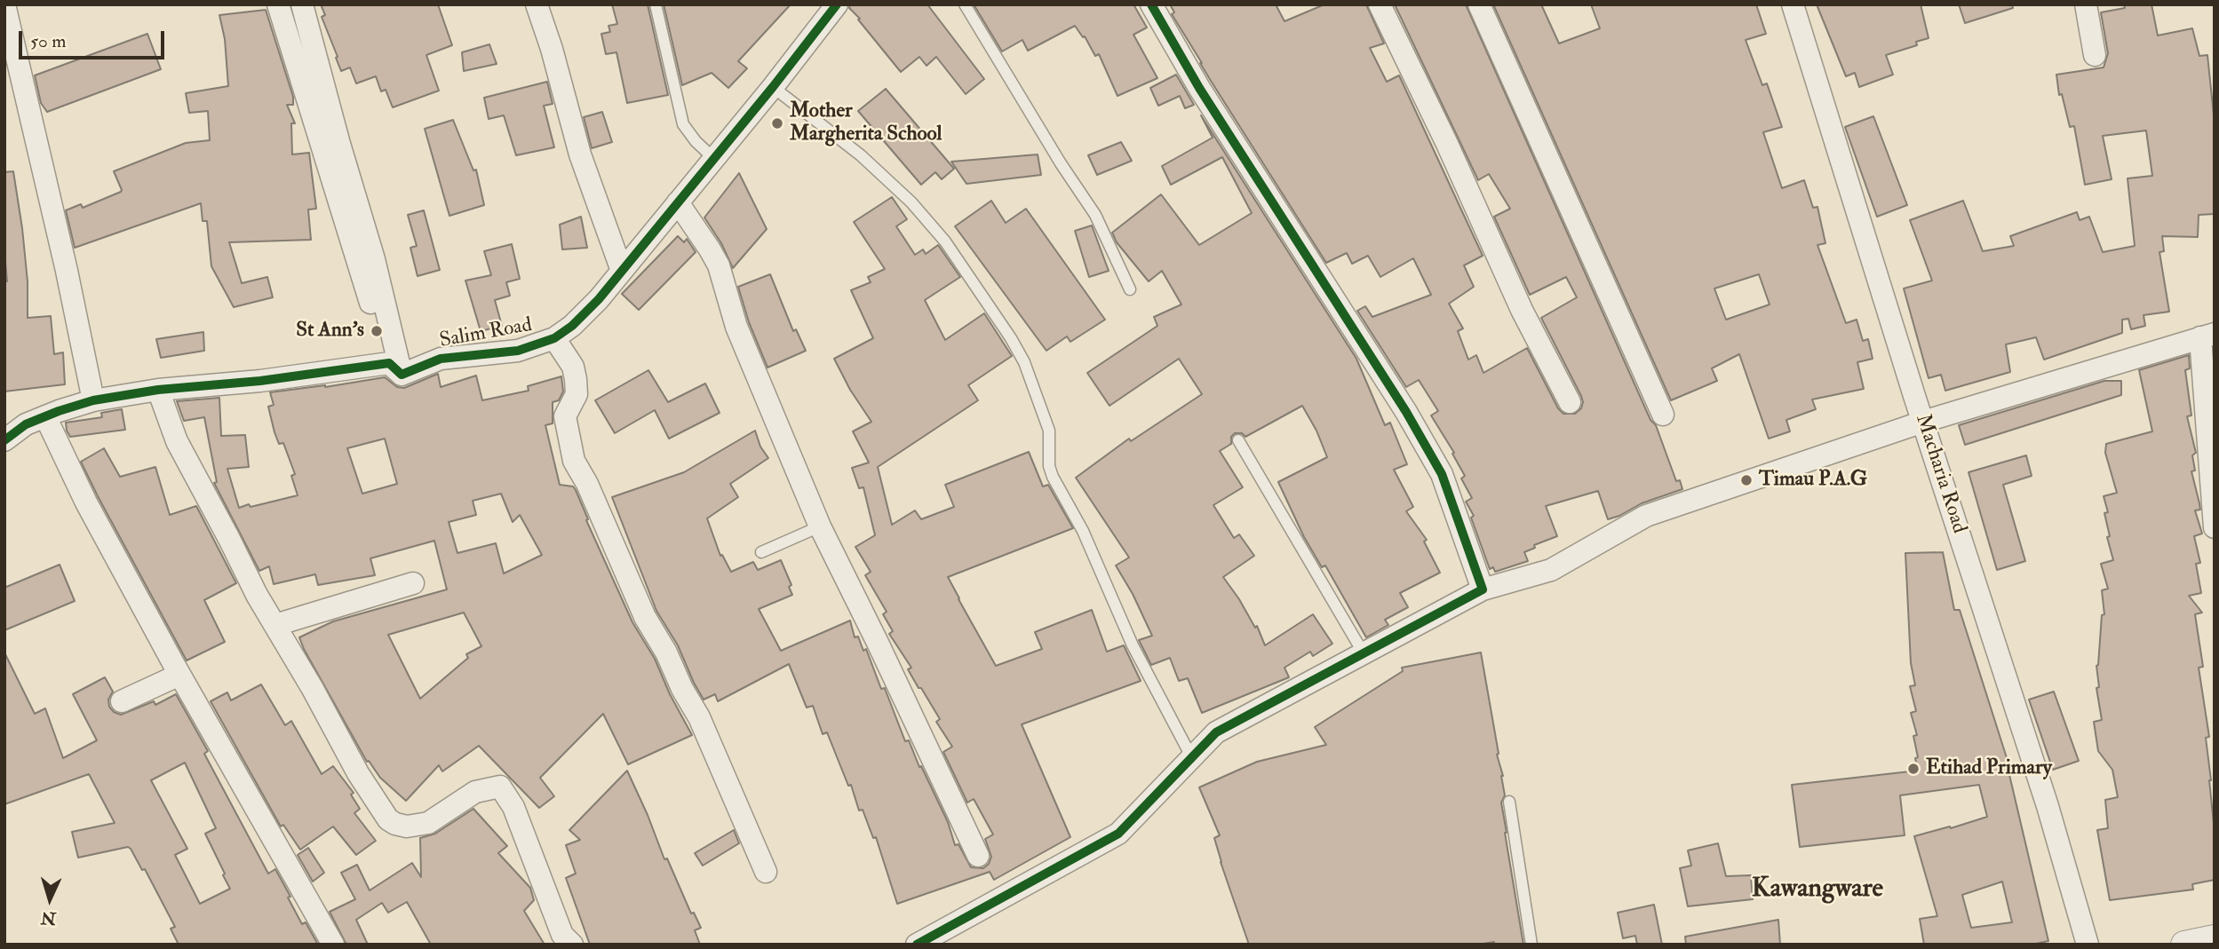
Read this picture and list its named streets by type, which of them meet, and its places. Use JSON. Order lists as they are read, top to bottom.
{
  "streets": {
    "street": ["Salim Road", "Macharia Road"]
  },
  "districts": ["Kawangware"],
  "places": [
    "Mother Margherita School",
    "St Ann's",
    "Timau P.A.G",
    "Etihad Primary"
  ],
  "scale_bar": "50 m",
  "north": "bottom"
}
